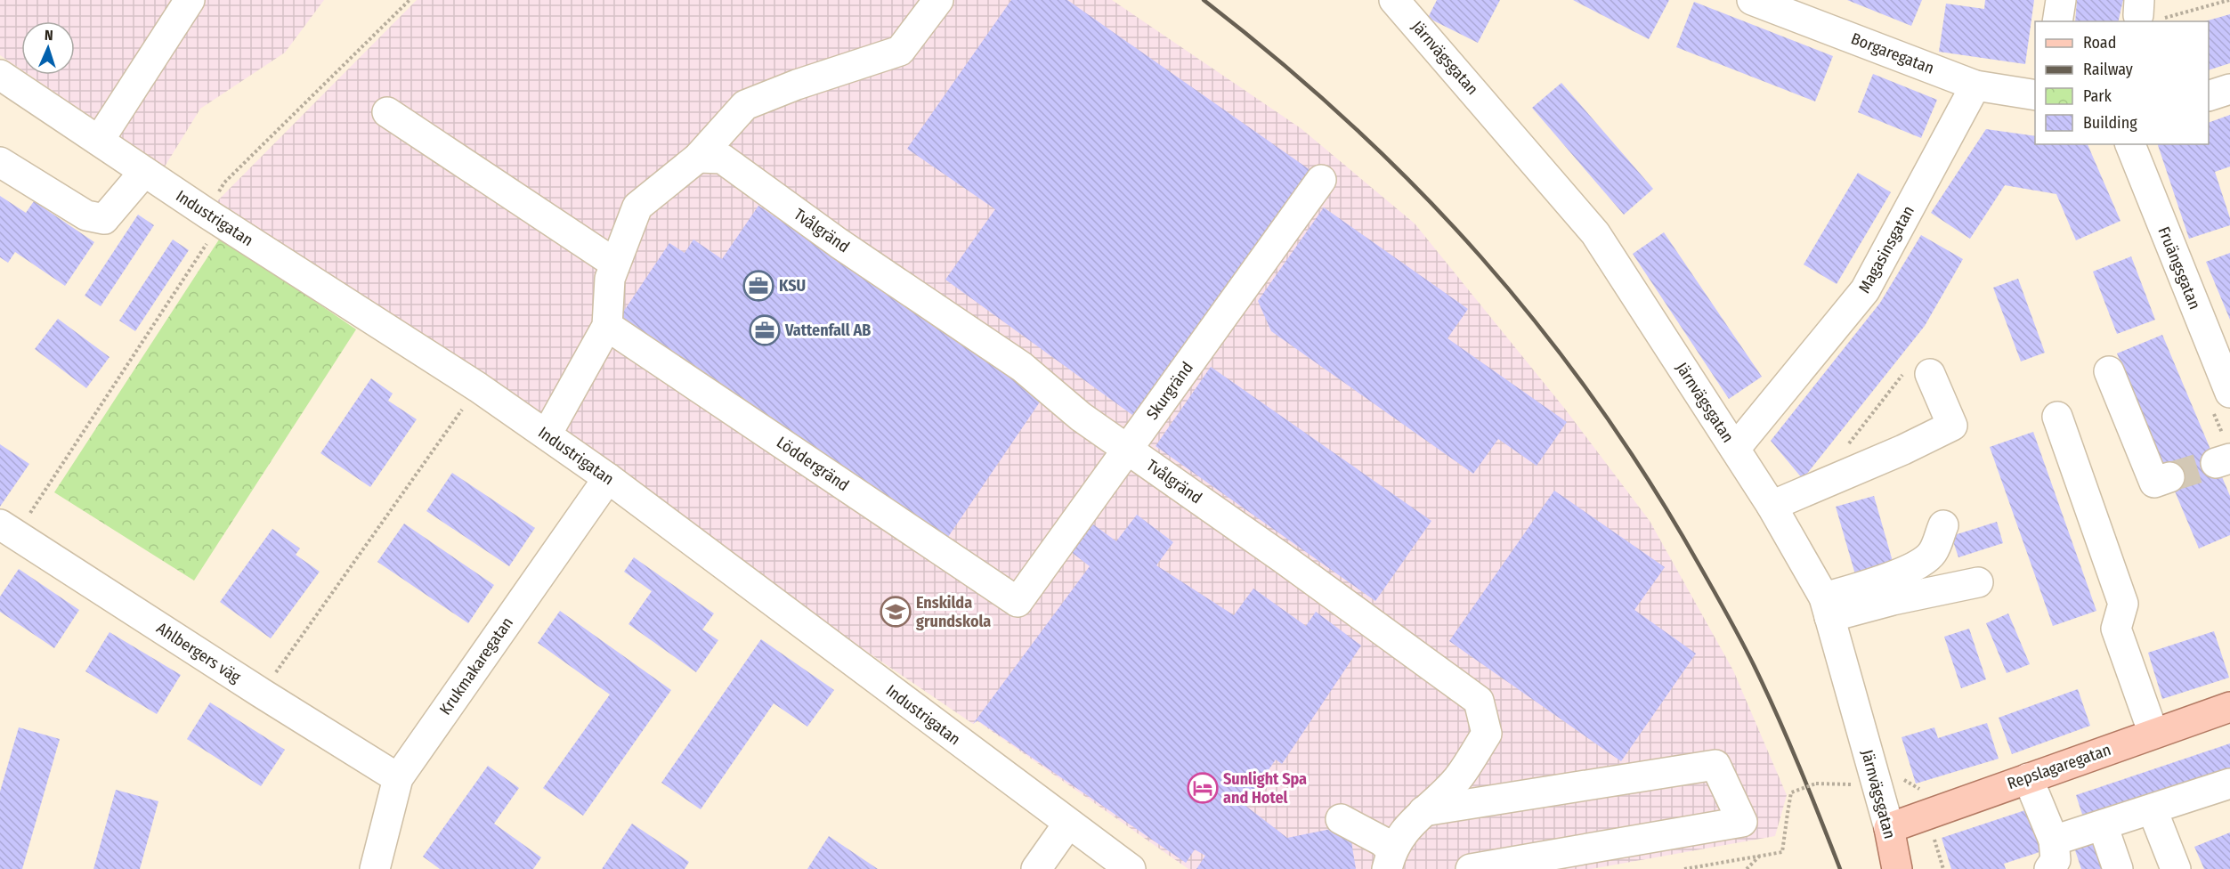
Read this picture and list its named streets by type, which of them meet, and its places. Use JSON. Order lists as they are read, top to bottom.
{
  "streets": {
    "main road": ["Järnvägsgatan", "Repslagaregatan"],
    "street": [
      "Borgaregatan",
      "Industrigatan",
      "Tvålgränd",
      "Magasinsgatan",
      "Fruängsgatan",
      "Skurgränd",
      "Löddergränd",
      "Ahlbergers väg",
      "Krukmakaregatan"
    ]
  },
  "crossings": [
    ["Borgaregatan", "Magasinsgatan"],
    ["Järnvägsgatan", "Magasinsgatan"],
    ["Järnvägsgatan", "Repslagaregatan"],
    ["Industrigatan", "Krukmakaregatan"],
    ["Tvålgränd", "Skurgränd"],
    ["Skurgränd", "Löddergränd"],
    ["Ahlbergers väg", "Krukmakaregatan"]
  ],
  "places": {
    "office": ["KSU", "Vattenfall AB"],
    "school or university": ["Enskilda grundskola"],
    "hotel": ["Sunlight Spa and Hotel"]
  },
  "legend": [
    "Road",
    "Railway",
    "Park",
    "Building"
  ],
  "north": "top"
}
